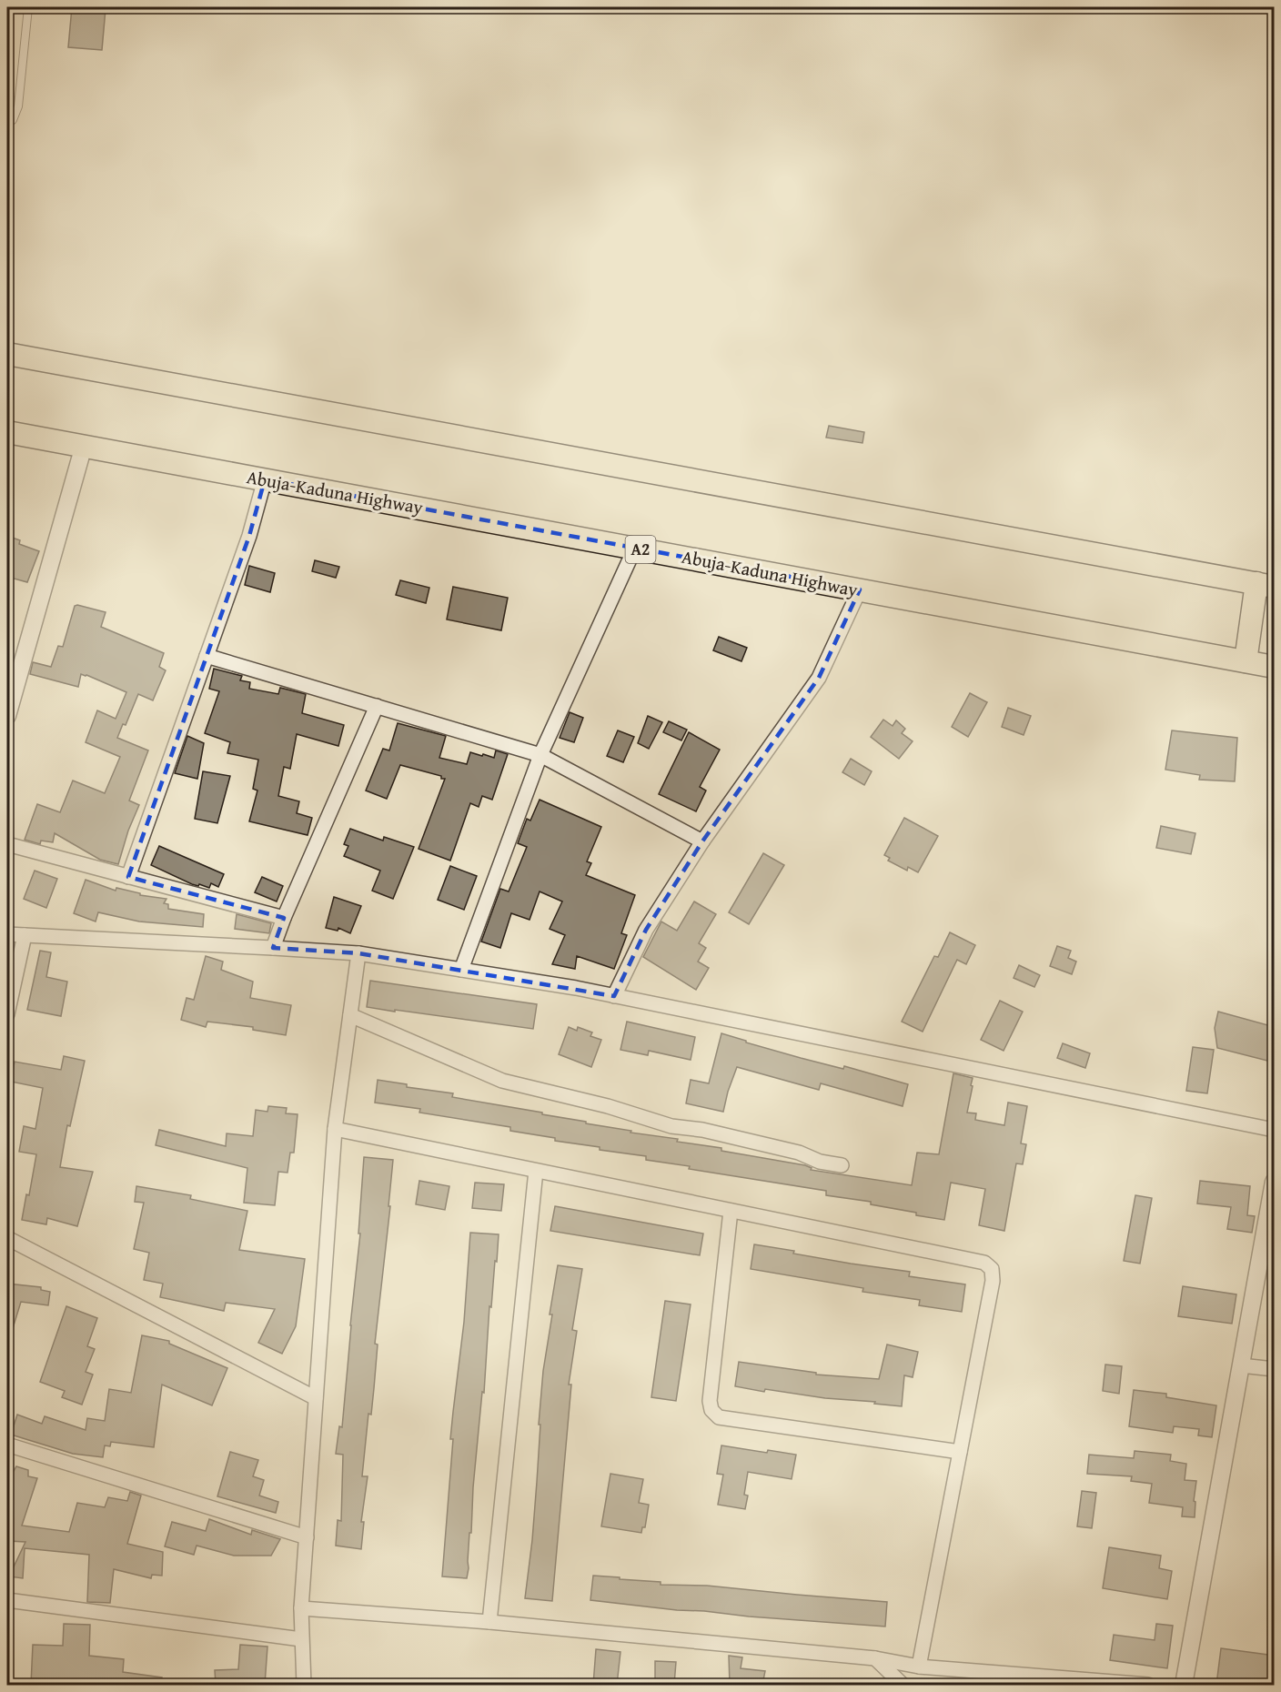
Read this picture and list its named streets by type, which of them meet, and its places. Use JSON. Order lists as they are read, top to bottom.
{
  "streets": {
    "highway": ["Abuja-Kaduna Highway", "A2"]
  }
}
